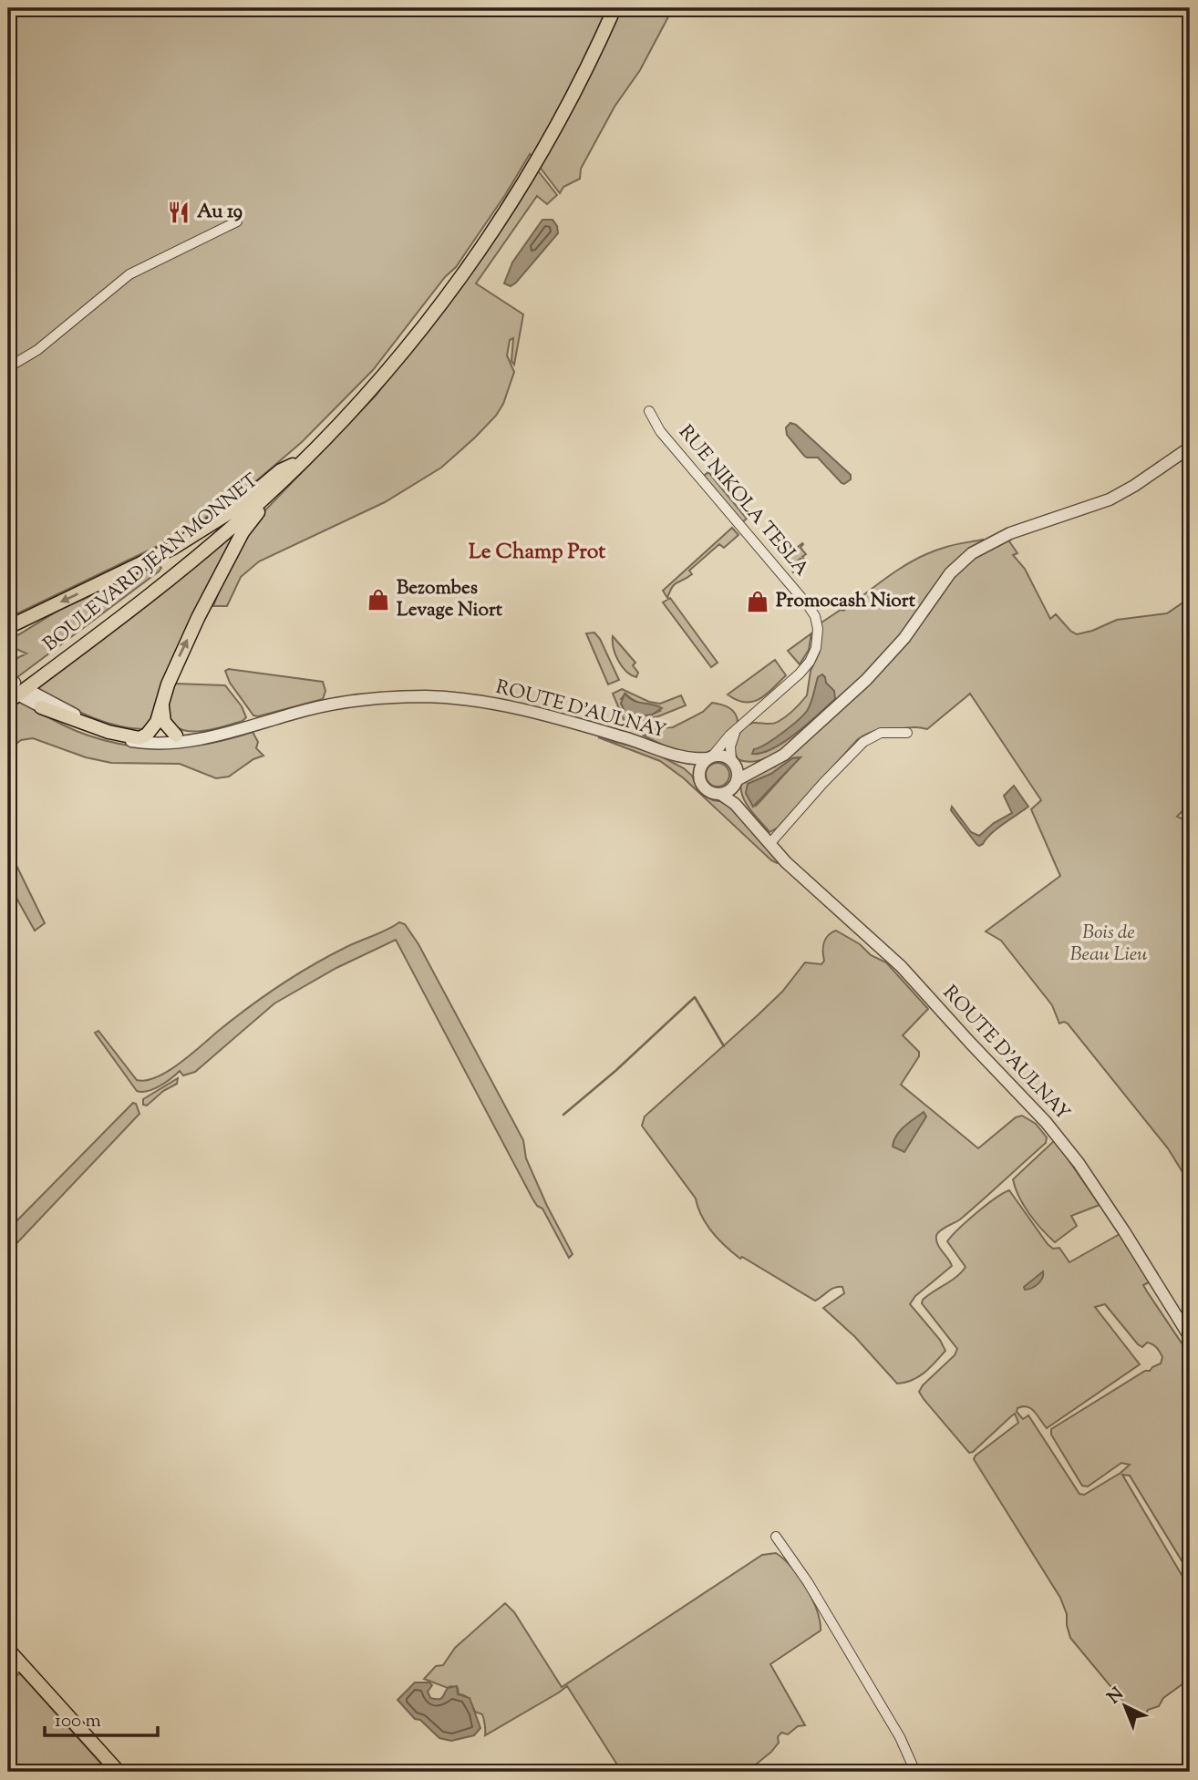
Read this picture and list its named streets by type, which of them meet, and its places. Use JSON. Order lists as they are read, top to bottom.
{
  "streets": {
    "main road": ["BOULEVARD JEAN MONNET"],
    "street": ["RUE NIKOLA TESLA", "ROUTE D'AULNAY"]
  },
  "crossings": [
    ["RUE NIKOLA TESLA", "ROUTE D'AULNAY"]
  ],
  "districts": ["Le Champ Prot"],
  "parks": ["Bois de Beau Lieu"],
  "places": {
    "restaurant": ["Au 19"],
    "shop": ["Bezombes Levage Niort", "Promocash Niort"]
  },
  "scale_bar": "100 m",
  "north": "top left"
}
